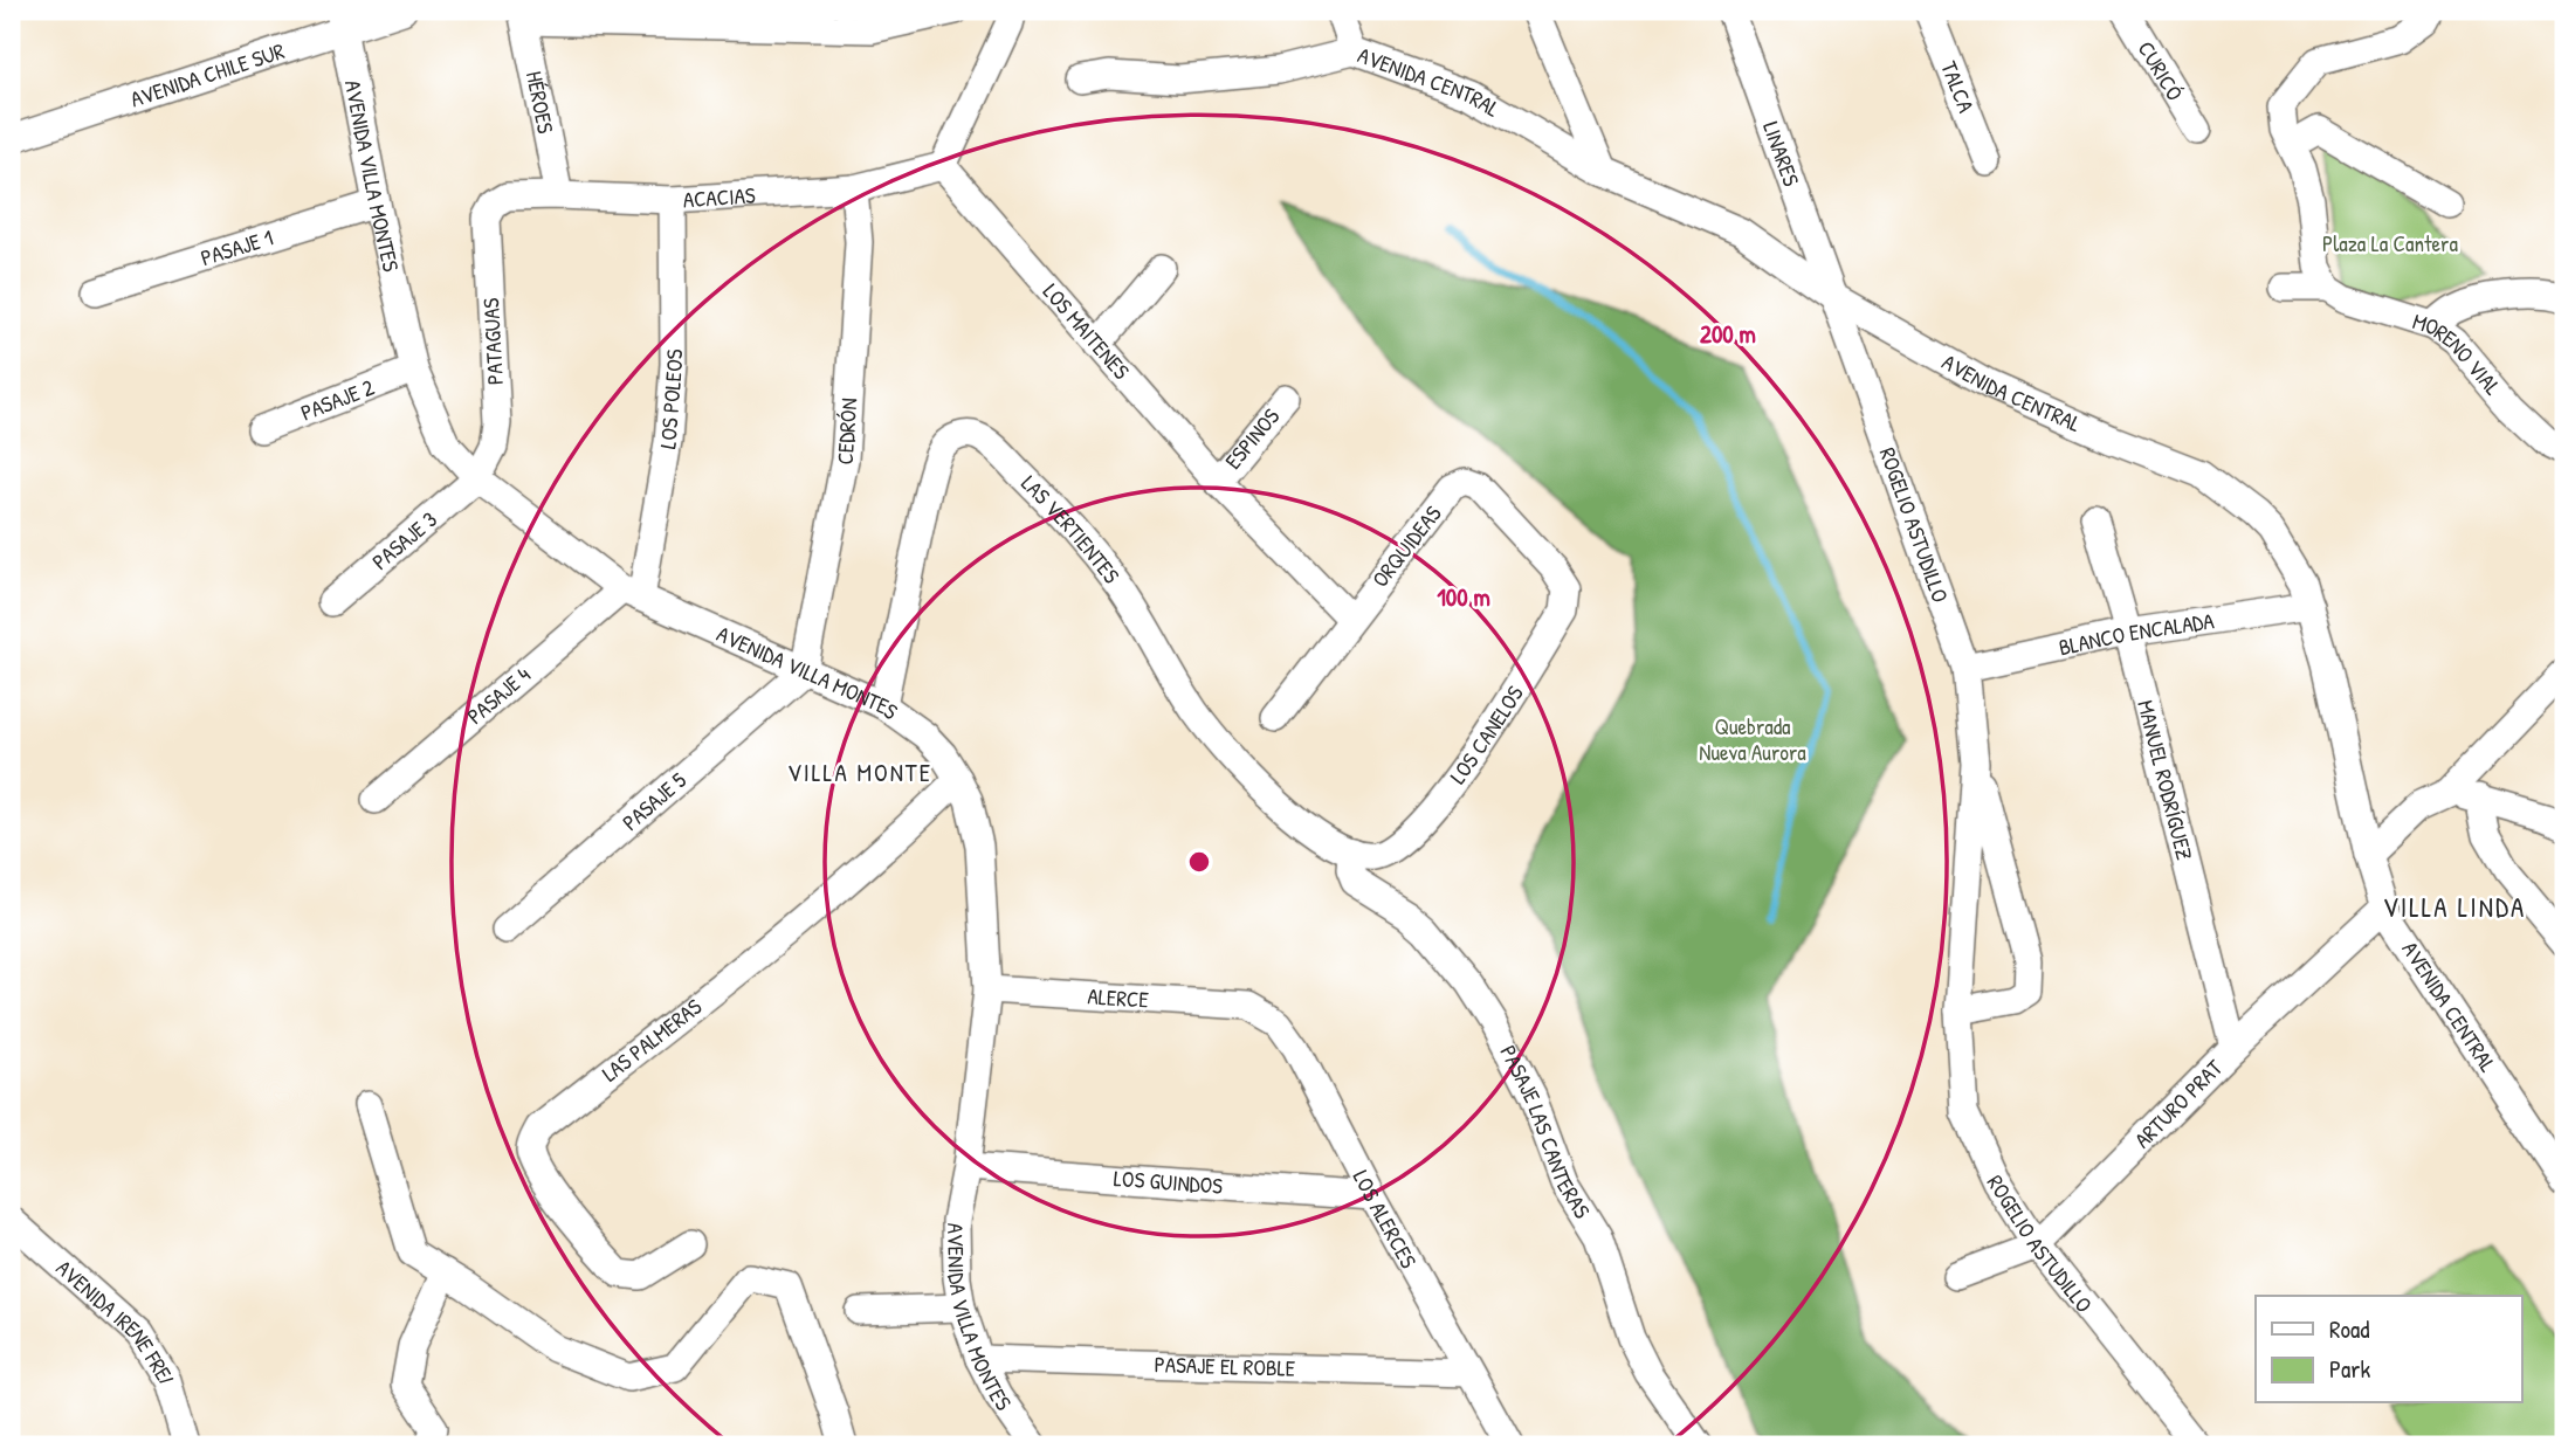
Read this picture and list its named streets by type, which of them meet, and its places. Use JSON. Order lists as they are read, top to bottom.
{
  "streets": {
    "street": [
      "CURICÓ",
      "AVENIDA CHILE SUR",
      "AVENIDA CENTRAL",
      "TALCA",
      "HÉROES",
      "LINARES",
      "AVENIDA VILLA MONTES",
      "ACACIAS",
      "PASAJE 1",
      "LOS MAITENES",
      "PATAGUAS",
      "MORENO VIAL",
      "PASAJE 2",
      "LOS POLEOS",
      "CEDRÓN",
      "ESPINOS",
      "ROGELIO ASTUDILLO",
      "LAS VERTIENTES",
      "PASAJE 3",
      "ORQUIDEAS",
      "BLANCO ENCALADA",
      "PASAJE 4",
      "LOS CANELOS",
      "MANUEL RODRÍGUEZ",
      "PASAJE 5",
      "ALERCE",
      "LAS PALMERAS",
      "ARTURO PRAT",
      "PASAJE LAS CANTERAS",
      "LOS GUINDOS",
      "LOS ALERCES",
      "AVENIDA IRENE FREI",
      "PASAJE EL ROBLE"
    ]
  },
  "crossings": [
    ["AVENIDA CHILE SUR", "AVENIDA VILLA MONTES"],
    ["AVENIDA CENTRAL", "LINARES"],
    ["AVENIDA CENTRAL", "ROGELIO ASTUDILLO"],
    ["AVENIDA CENTRAL", "BLANCO ENCALADA"],
    ["AVENIDA CENTRAL", "ARTURO PRAT"],
    ["HÉROES", "ACACIAS"],
    ["LINARES", "ROGELIO ASTUDILLO"],
    ["AVENIDA VILLA MONTES", "PASAJE 1"],
    ["AVENIDA VILLA MONTES", "PATAGUAS"],
    ["AVENIDA VILLA MONTES", "PASAJE 2"],
    ["AVENIDA VILLA MONTES", "LOS POLEOS"],
    ["AVENIDA VILLA MONTES", "CEDRÓN"],
    ["AVENIDA VILLA MONTES", "LAS VERTIENTES"],
    ["AVENIDA VILLA MONTES", "PASAJE 3"],
    ["AVENIDA VILLA MONTES", "PASAJE 4"],
    ["AVENIDA VILLA MONTES", "PASAJE 5"],
    ["AVENIDA VILLA MONTES", "ALERCE"],
    ["AVENIDA VILLA MONTES", "LAS PALMERAS"],
    ["AVENIDA VILLA MONTES", "LOS GUINDOS"],
    ["AVENIDA VILLA MONTES", "PASAJE EL ROBLE"],
    ["ACACIAS", "LOS MAITENES"],
    ["ACACIAS", "PATAGUAS"],
    ["ACACIAS", "LOS POLEOS"],
    ["ACACIAS", "CEDRÓN"],
    ["LOS MAITENES", "ESPINOS"],
    ["LOS MAITENES", "ORQUIDEAS"],
    ["PATAGUAS", "PASAJE 3"],
    ["LOS POLEOS", "PASAJE 4"],
    ["CEDRÓN", "PASAJE 5"],
    ["ROGELIO ASTUDILLO", "BLANCO ENCALADA"],
    ["ROGELIO ASTUDILLO", "ARTURO PRAT"],
    ["LAS VERTIENTES", "LOS CANELOS"],
    ["LAS VERTIENTES", "PASAJE LAS CANTERAS"],
    ["ORQUIDEAS", "LOS CANELOS"],
    ["BLANCO ENCALADA", "MANUEL RODRÍGUEZ"],
    ["LOS CANELOS", "PASAJE LAS CANTERAS"],
    ["MANUEL RODRÍGUEZ", "ARTURO PRAT"],
    ["ALERCE", "LOS ALERCES"],
    ["LOS GUINDOS", "LOS ALERCES"],
    ["LOS ALERCES", "PASAJE EL ROBLE"]
  ],
  "districts": ["VILLA MONTE", "VILLA LINDA"],
  "parks": ["Plaza La Cantera", "Quebrada Nueva Aurora"],
  "legend": ["Road", "Park"],
  "rings": ["200 m", "100 m"]
}
